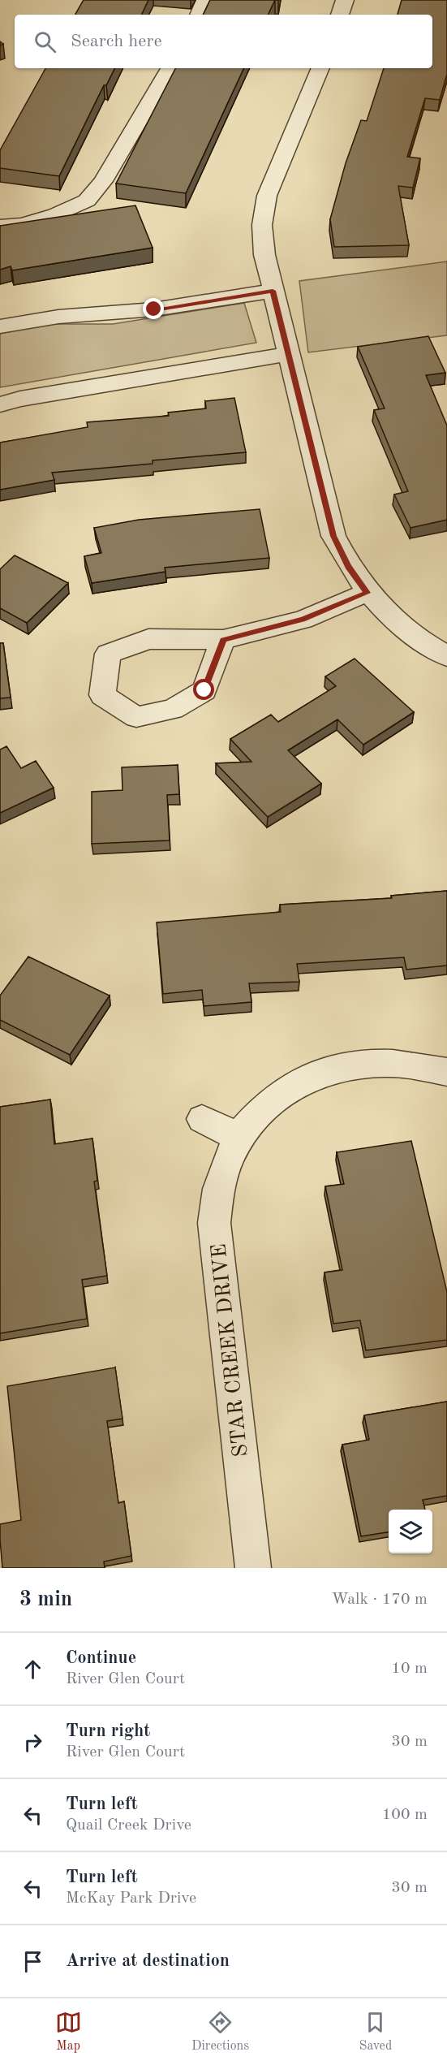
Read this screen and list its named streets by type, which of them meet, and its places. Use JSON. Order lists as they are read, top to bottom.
{
  "streets": {
    "street": ["STAR CREEK DRIVE"]
  },
  "page": {
    "search": "Search here",
    "heading": ["3 min", "Walk · 170 m"],
    "list": [
      ["Continue", "River Glen Court", "10 m"],
      ["Turn right", "River Glen Court", "30 m"],
      ["Turn left", "Quail Creek Drive", "100 m"],
      ["Turn left", "McKay Park Drive", "30 m"],
      "Arrive at destination"
    ],
    "nav": ["Map", "Directions", "Saved"]
  }
}
